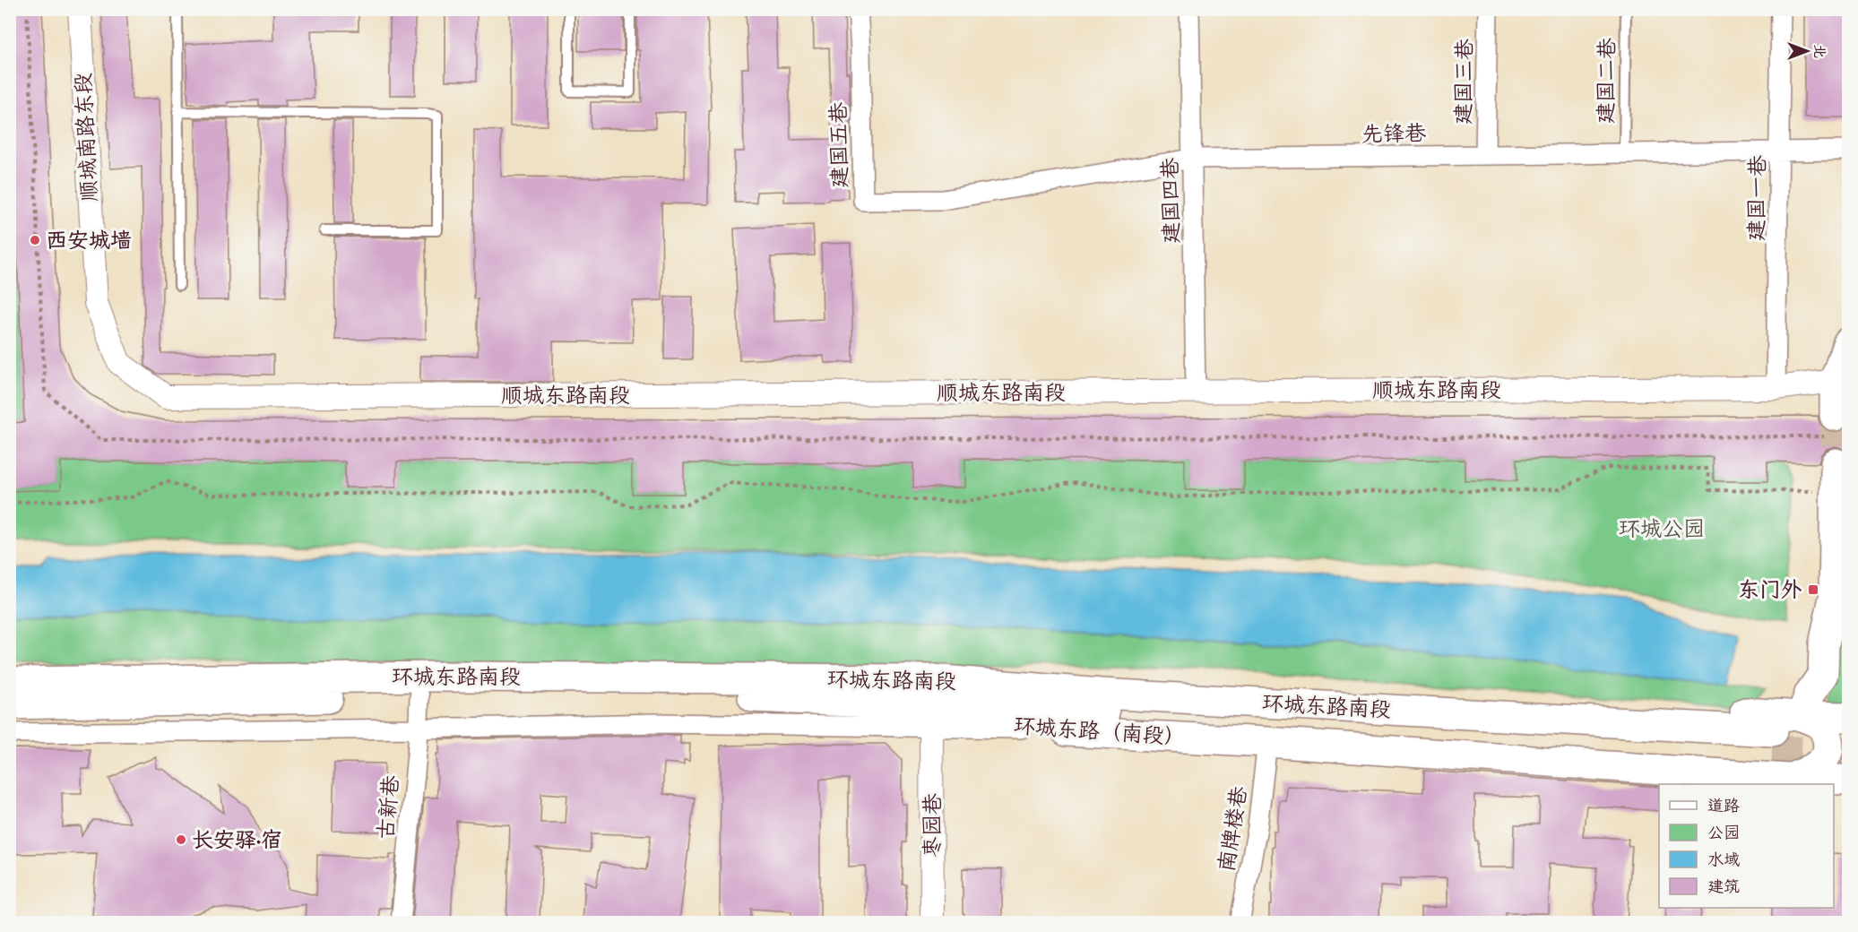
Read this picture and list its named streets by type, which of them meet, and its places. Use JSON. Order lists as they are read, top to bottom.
{
  "streets": {
    "main road": ["环城东路南段", "环城东路（南段）"],
    "street": [
      "建国三巷",
      "先锋巷",
      "顺城南路东段",
      "建国五巷",
      "建国一巷",
      "建国四巷",
      "顺城东路南段",
      "古新巷",
      "枣园巷",
      "南牌楼巷"
    ],
    "lane": ["建国二巷"]
  },
  "crossings": [
    ["建国二巷", "先锋巷"],
    ["建国三巷", "先锋巷"],
    ["先锋巷", "建国五巷"],
    ["先锋巷", "建国一巷"],
    ["先锋巷", "建国四巷"],
    ["顺城南路东段", "顺城东路南段"],
    ["建国一巷", "顺城东路南段"],
    ["建国四巷", "顺城东路南段"],
    ["环城东路南段", "环城东路（南段）"],
    ["环城东路南段", "古新巷"],
    ["环城东路南段", "枣园巷"],
    ["环城东路（南段）", "枣园巷"],
    ["环城东路（南段）", "南牌楼巷"]
  ],
  "parks": ["环城公园"],
  "places": {
    "other": ["西安城墙", "长安驿·宿"],
    "transit": ["东门外"]
  },
  "legend": [
    "道路",
    "公园",
    "水域",
    "建筑"
  ],
  "north": "right"
}
